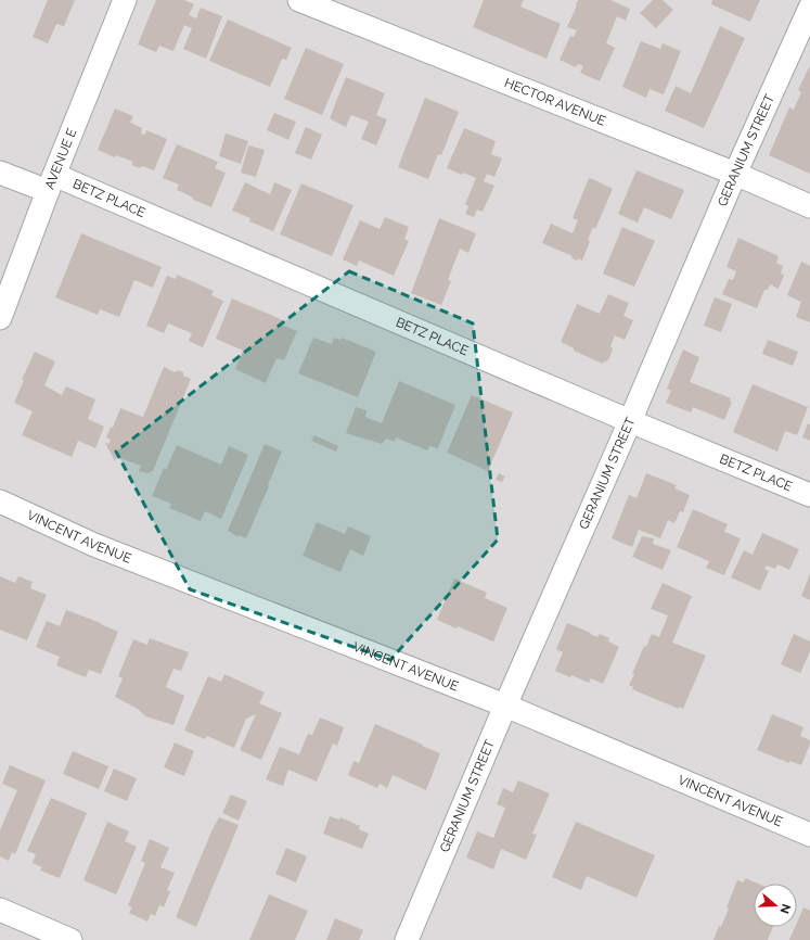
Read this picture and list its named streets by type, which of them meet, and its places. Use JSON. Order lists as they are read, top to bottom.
{
  "streets": {
    "street": [
      "HECTOR AVENUE",
      "GERANIUM STREET",
      "AVENUE E",
      "BETZ PLACE",
      "VINCENT AVENUE"
    ]
  },
  "crossings": [
    ["HECTOR AVENUE", "GERANIUM STREET"],
    ["GERANIUM STREET", "BETZ PLACE"],
    ["GERANIUM STREET", "VINCENT AVENUE"],
    ["AVENUE E", "BETZ PLACE"]
  ],
  "north": "right"
}
